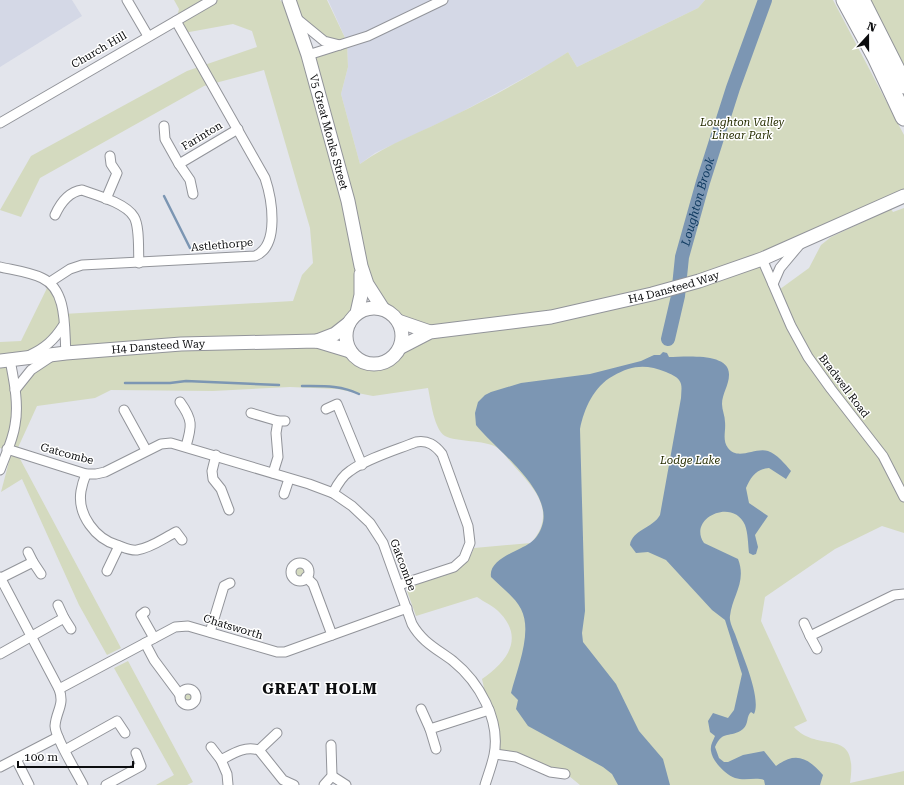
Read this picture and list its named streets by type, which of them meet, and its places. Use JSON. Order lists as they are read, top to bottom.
{
  "streets": {
    "street": [
      "Church Hill",
      "V5 Great Monks Street",
      "Farinton",
      "Astlethorpe",
      "H4 Dansteed Way",
      "Bradwell Road",
      "Gatcombe",
      "Chatsworth"
    ]
  },
  "crossings": [
    ["Church Hill", "Astlethorpe"],
    ["V5 Great Monks Street", "H4 Dansteed Way"],
    ["Farinton", "Astlethorpe"],
    ["H4 Dansteed Way", "Bradwell Road"],
    ["Gatcombe", "Chatsworth"]
  ],
  "districts": ["GREAT HOLM"],
  "water": ["Loughton Brook"],
  "parks": ["Loughton Valley Linear Park", "Lodge Lake"],
  "scale_bar": "100 m",
  "north": "top"
}
